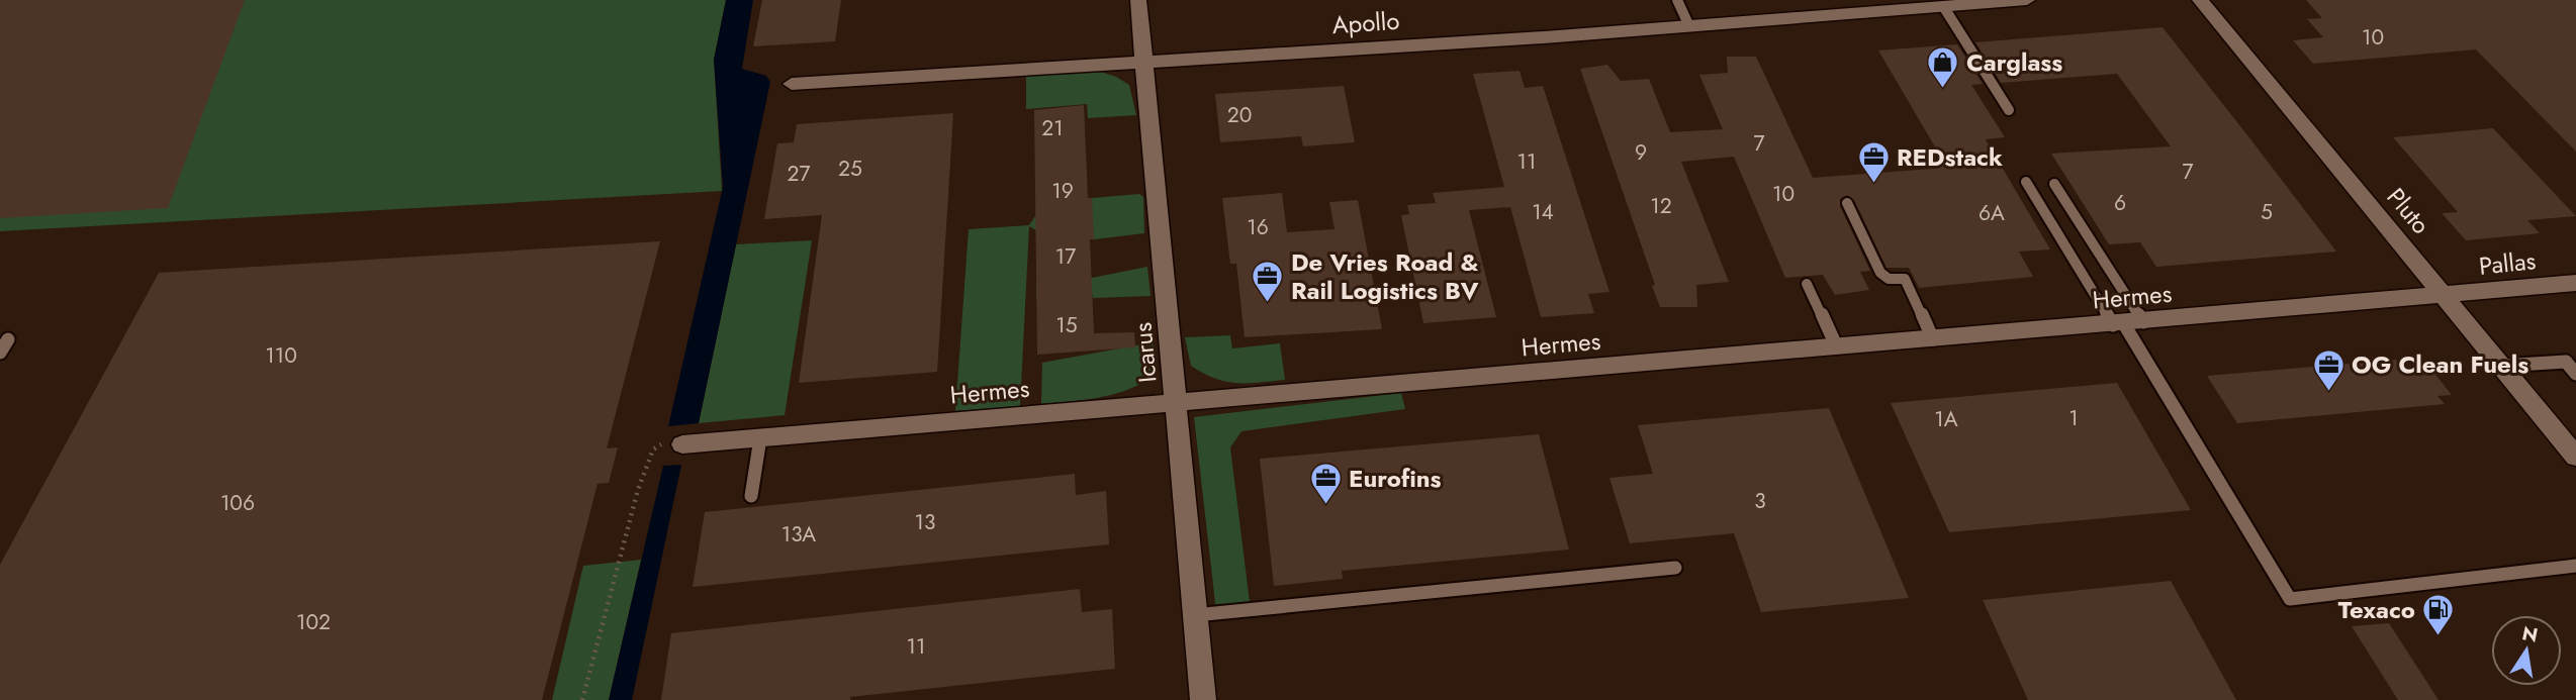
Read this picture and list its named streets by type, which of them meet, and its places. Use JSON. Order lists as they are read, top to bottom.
{
  "streets": {
    "street": [
      "Apollo",
      "Pluto",
      "Pallas",
      "Hermes",
      "Icarus"
    ]
  },
  "crossings": [
    ["Apollo", "Icarus"],
    ["Pluto", "Pallas"],
    ["Pluto", "Hermes"],
    ["Pallas", "Hermes"],
    ["Hermes", "Icarus"]
  ],
  "places": {
    "shop": ["Carglass"],
    "office": [
      "REDstack",
      "De Vries Road & Rail Logistics BV",
      "OG Clean Fuels",
      "Eurofins"
    ],
    "fuel station": ["Texaco"]
  },
  "house_numbers": [
    "10",
    "20",
    "21",
    "7",
    "9",
    "11",
    "25",
    "7",
    "27",
    "19",
    "10",
    "6",
    "12",
    "14",
    "5",
    "6A",
    "16",
    "17",
    "15",
    "110",
    "1",
    "1A",
    "3",
    "106",
    "13",
    "13A",
    "102",
    "11"
  ],
  "north": "top"
}
